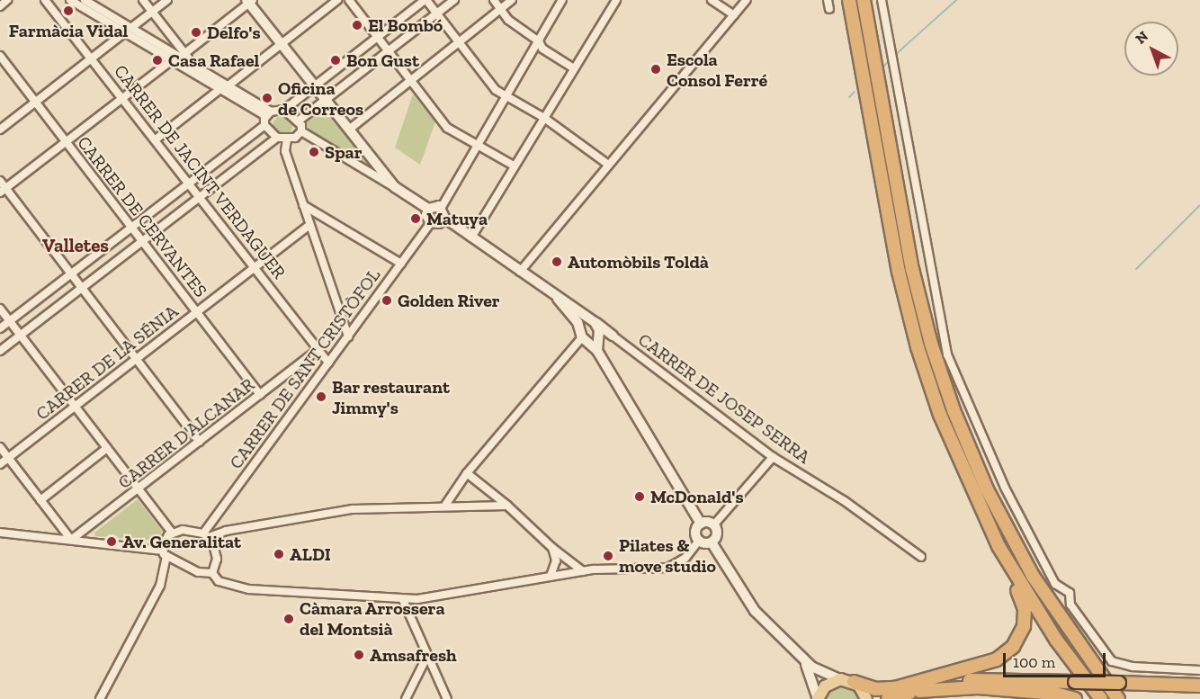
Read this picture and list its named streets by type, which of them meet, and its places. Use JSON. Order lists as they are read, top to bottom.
{
  "streets": {
    "street": [
      "CARRER DE JACINT VERDAGUER",
      "CARRER DE CERVANTES",
      "CARRER DE LA SÉNIA",
      "CARRER DE SANT CRISTÒFOL",
      "CARRER DE JOSEP SERRA",
      "CARRER D'ALCANAR"
    ]
  },
  "crossings": [
    ["CARRER DE JACINT VERDAGUER", "CARRER DE LA SÉNIA"],
    ["CARRER DE JACINT VERDAGUER", "CARRER DE SANT CRISTÒFOL"],
    ["CARRER DE JACINT VERDAGUER", "CARRER D'ALCANAR"],
    ["CARRER DE CERVANTES", "CARRER DE LA SÉNIA"],
    ["CARRER DE CERVANTES", "CARRER D'ALCANAR"]
  ],
  "districts": ["Valletes"],
  "places": [
    "Farmàcia Vidal",
    "El Bombó",
    "Delfo's",
    "Casa Rafael",
    "Bon Gust",
    "Escola Consol Ferré",
    "Oficina de Correos",
    "Spar",
    "Matuya",
    "Automòbils Toldà",
    "Golden River",
    "Bar restaurant Jimmy's",
    "McDonald's",
    "Av. Generalitat",
    "ALDI",
    "Pilates & move studio",
    "Càmara Arrossera del Montsià",
    "Amsafresh"
  ],
  "scale_bar": "100 m",
  "north": "top left"
}
